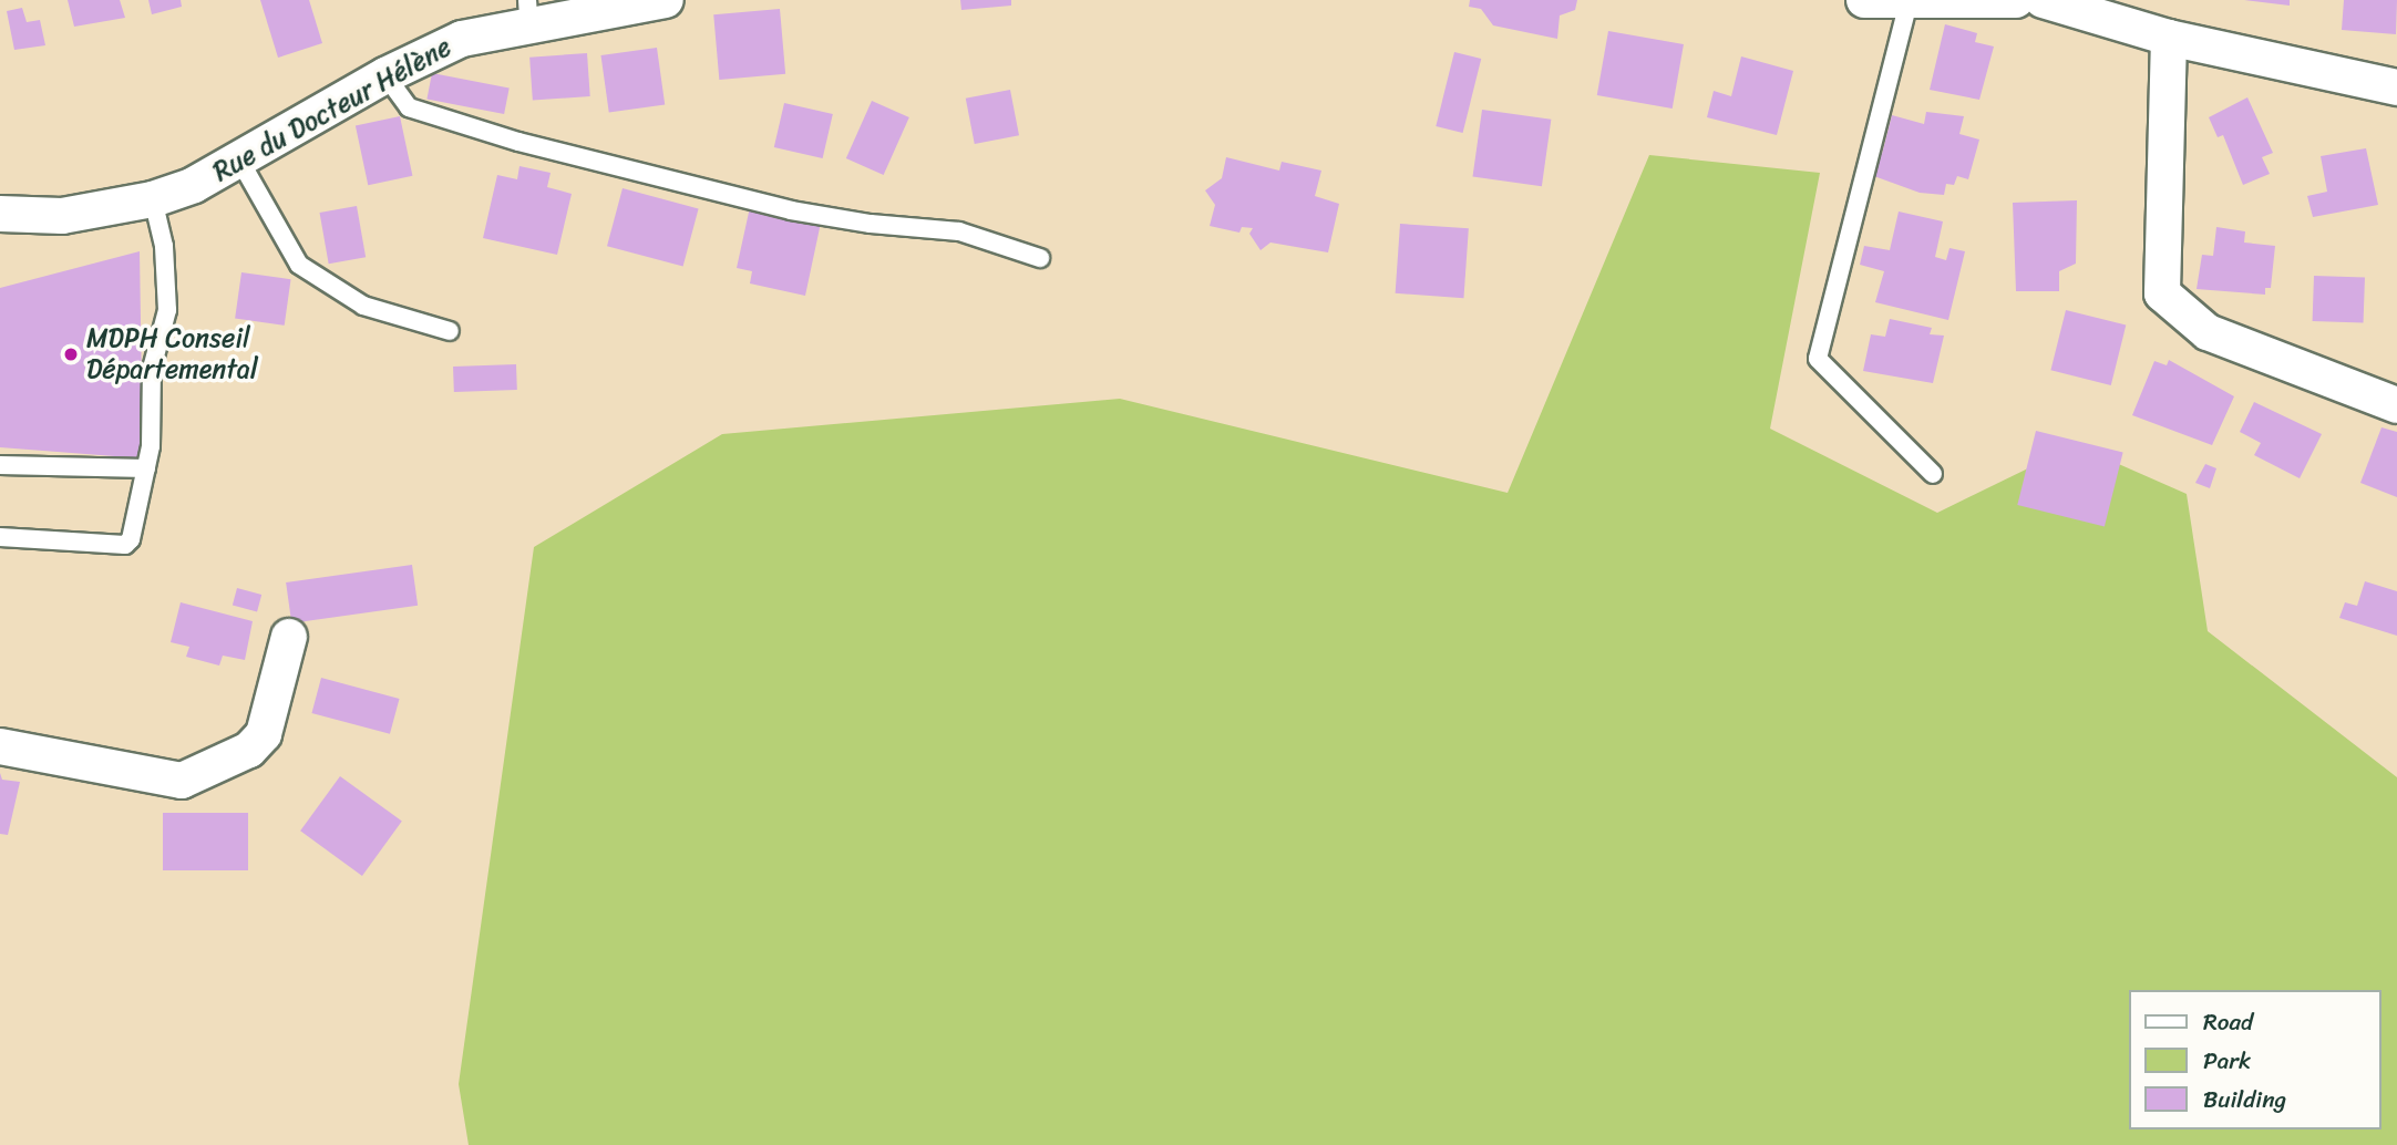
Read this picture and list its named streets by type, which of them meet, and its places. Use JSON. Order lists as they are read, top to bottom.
{
  "streets": {
    "street": ["Rue du Docteur Hélène"]
  },
  "places": ["MDPH Conseil Départemental"],
  "legend": ["Road", "Park", "Building"]
}
